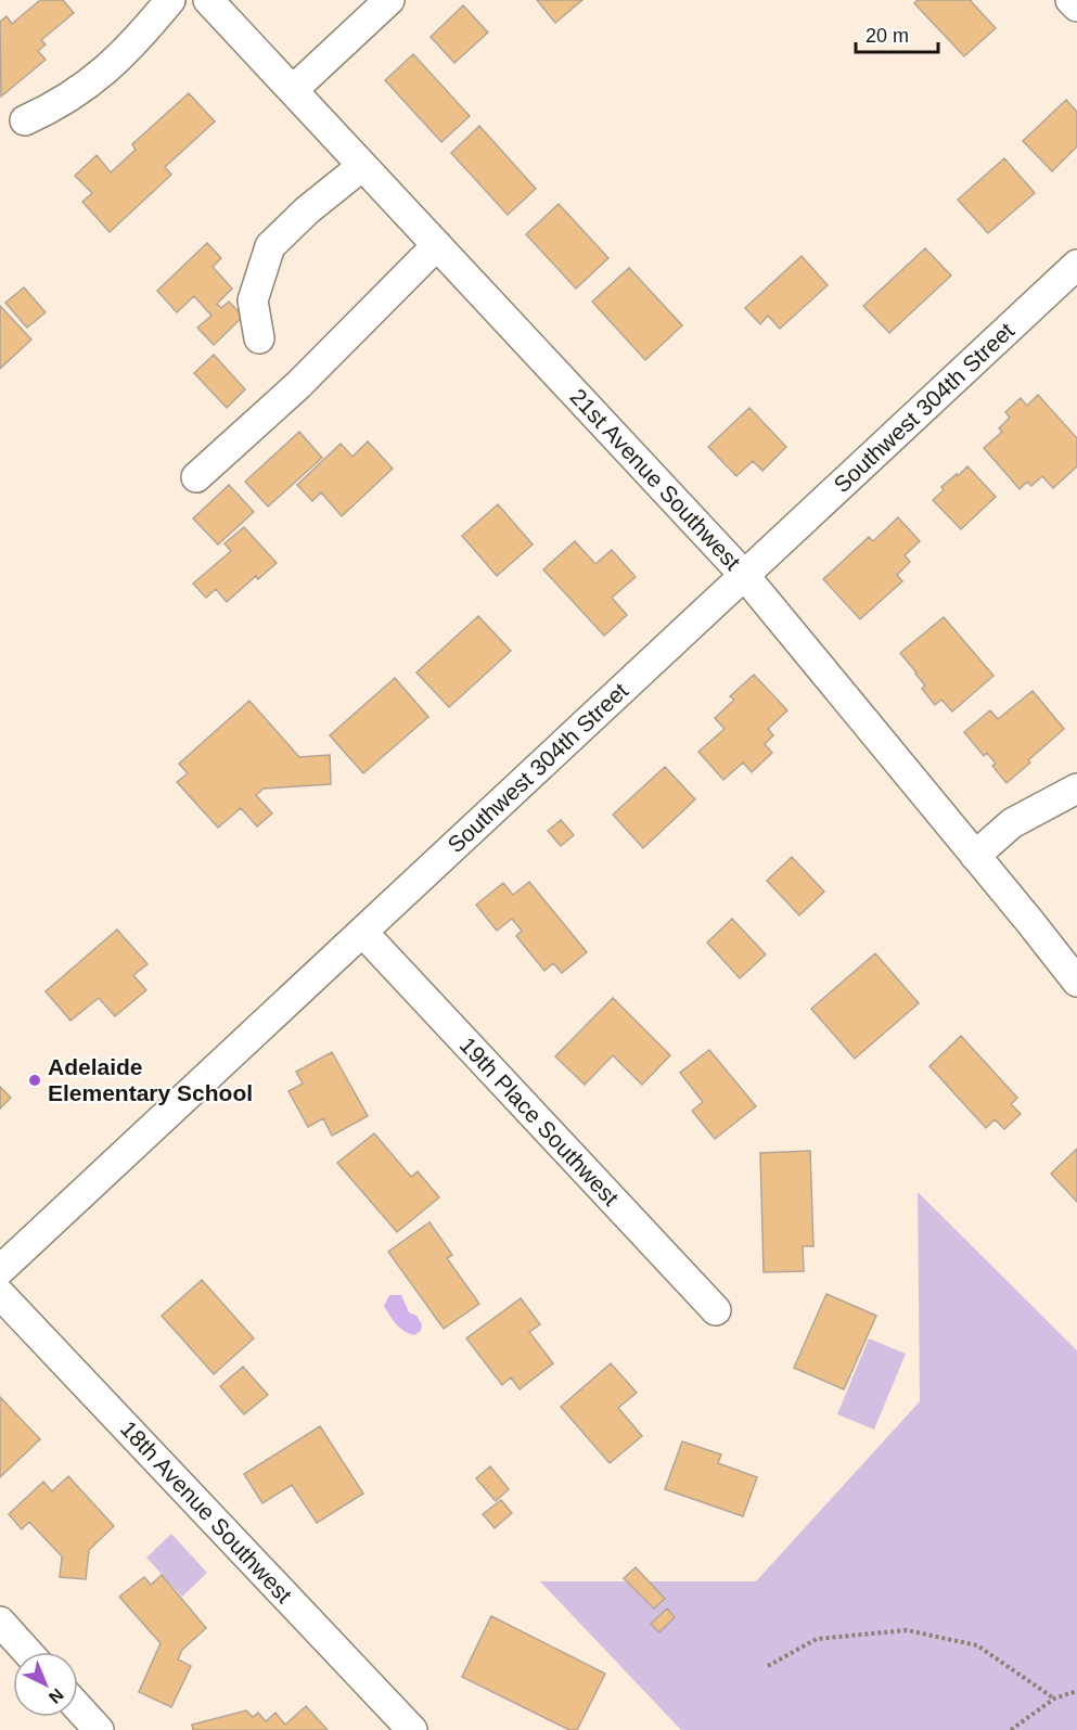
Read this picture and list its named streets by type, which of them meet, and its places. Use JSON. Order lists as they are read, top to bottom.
{
  "streets": {
    "street": [
      "Southwest 304th Street",
      "21st Avenue Southwest",
      "19th Place Southwest",
      "18th Avenue Southwest"
    ]
  },
  "crossings": [
    ["Southwest 304th Street", "21st Avenue Southwest"],
    ["Southwest 304th Street", "19th Place Southwest"]
  ],
  "places": ["Adelaide Elementary School"],
  "scale_bar": "20 m",
  "north": "bottom right"
}
